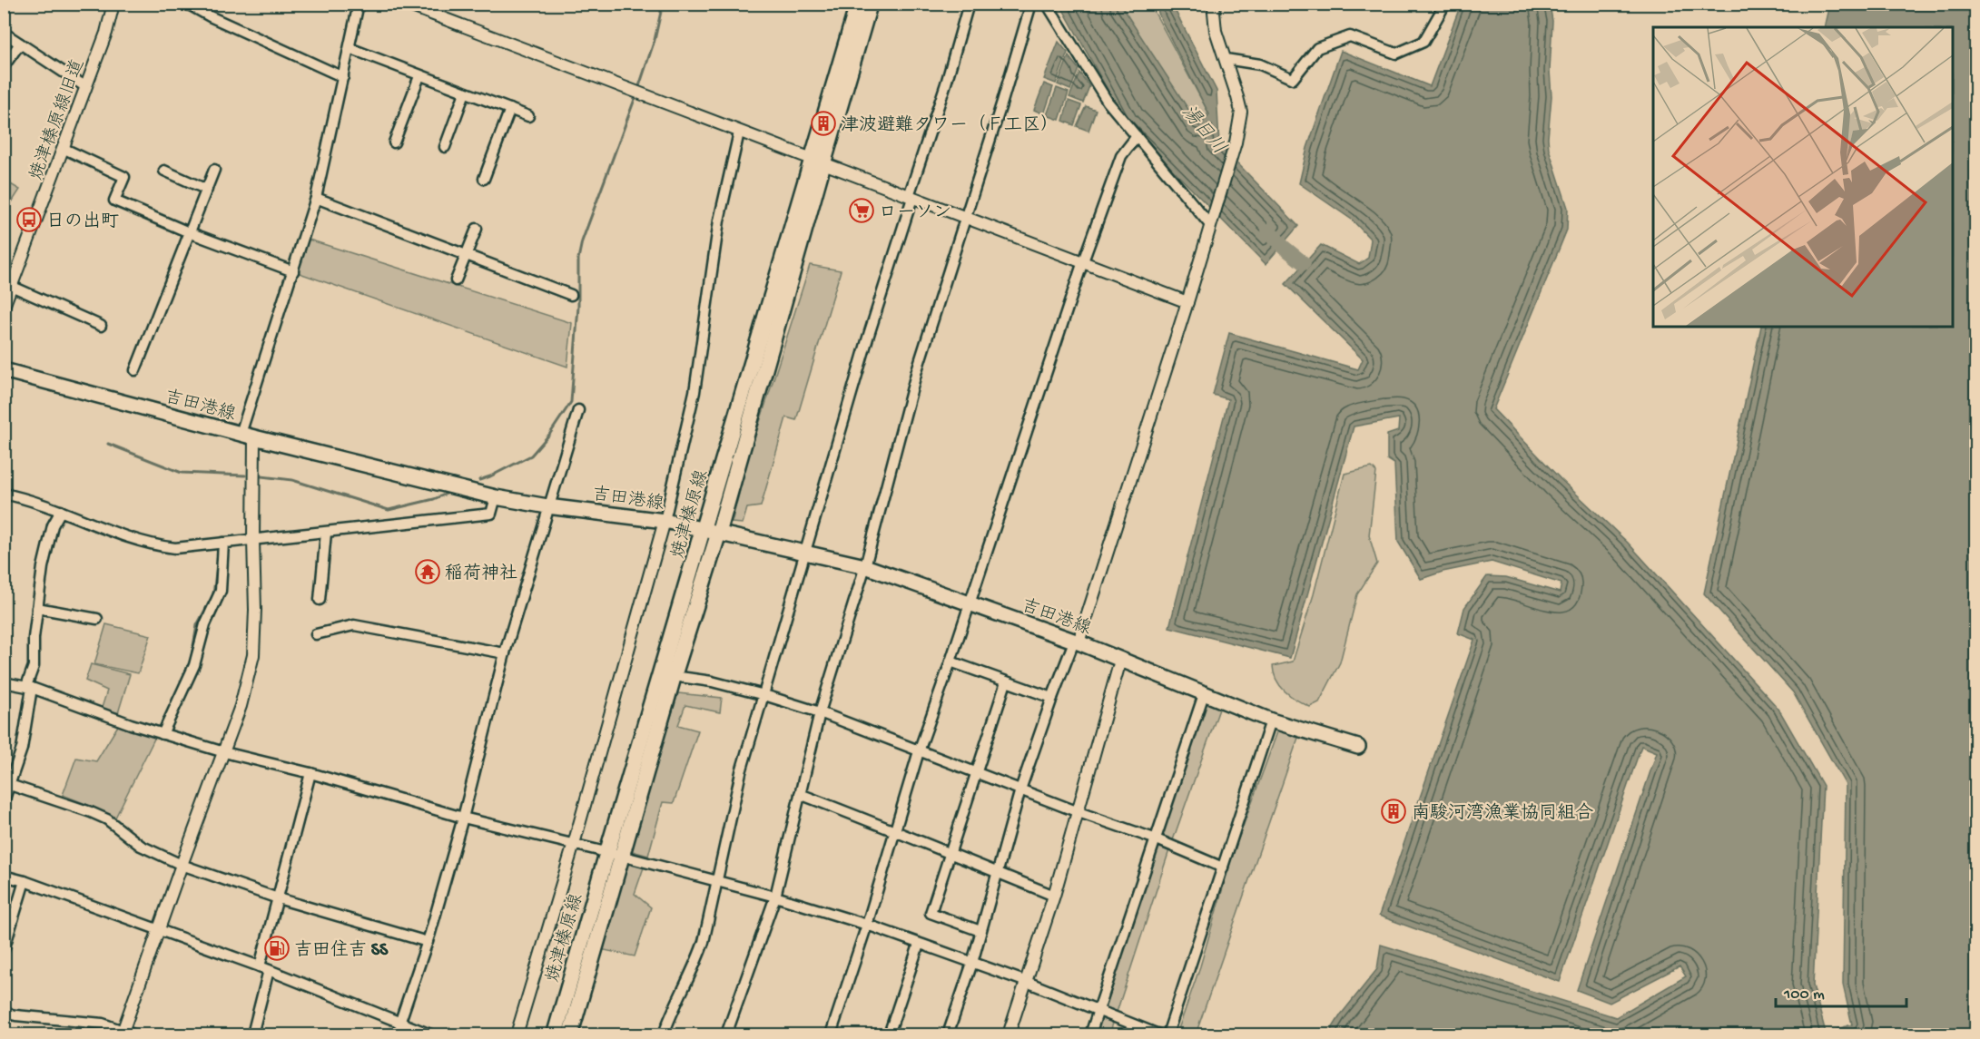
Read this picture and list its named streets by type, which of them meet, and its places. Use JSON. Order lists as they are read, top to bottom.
{
  "streets": {
    "main road": ["吉田港線", "焼津榛原線"],
    "street": ["焼津榛原線旧道"]
  },
  "crossings": [
    ["吉田港線", "焼津榛原線"]
  ],
  "water": ["湯日川"],
  "places": {
    "building": ["津波避難タワー（Ｆ工区）", "南駿河湾漁業協同組合"],
    "supermarket": ["ローソン"],
    "bus stop": ["日の出町"],
    "temple": ["稲荷神社"],
    "fuel station": ["吉田住吉 SS"]
  },
  "scale_bar": "100 m"
}
